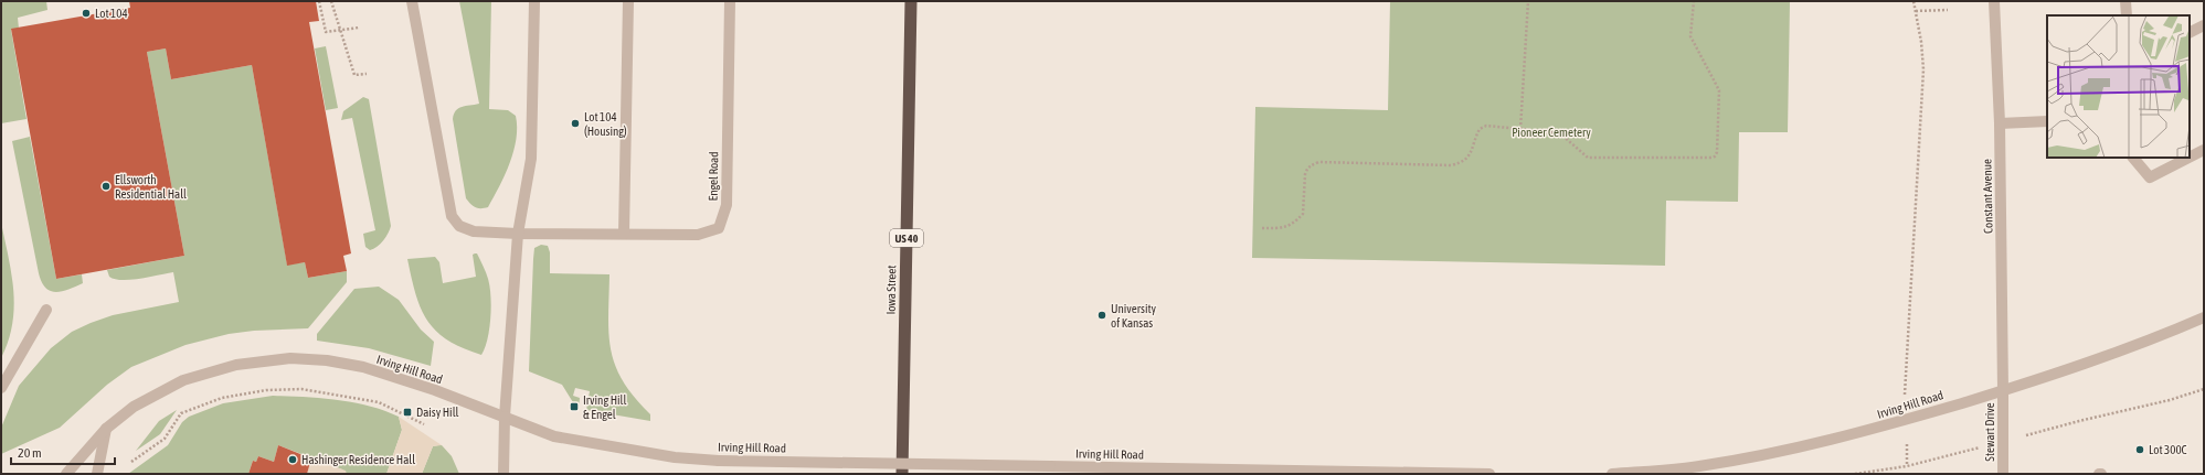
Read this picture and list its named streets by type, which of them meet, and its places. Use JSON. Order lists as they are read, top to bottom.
{
  "streets": {
    "highway": ["US 40", "Iowa Street"],
    "street": [
      "Engel Road",
      "Constant Avenue",
      "Irving Hill Road",
      "Stewart Drive"
    ]
  },
  "crossings": [
    ["Constant Avenue", "Irving Hill Road"],
    ["Constant Avenue", "Stewart Drive"],
    ["Irving Hill Road", "Stewart Drive"]
  ],
  "parks": ["Pioneer Cemetery"],
  "places": {
    "other": [
      "Lot 104",
      "Lot 104 (Housing)",
      "Ellsworth Residential Hall",
      "University of Kansas",
      "Lot 300C",
      "Hashinger Residence Hall"
    ],
    "transit": ["Irving Hill & Engel", "Daisy Hill"]
  },
  "scale_bar": "20 m"
}
